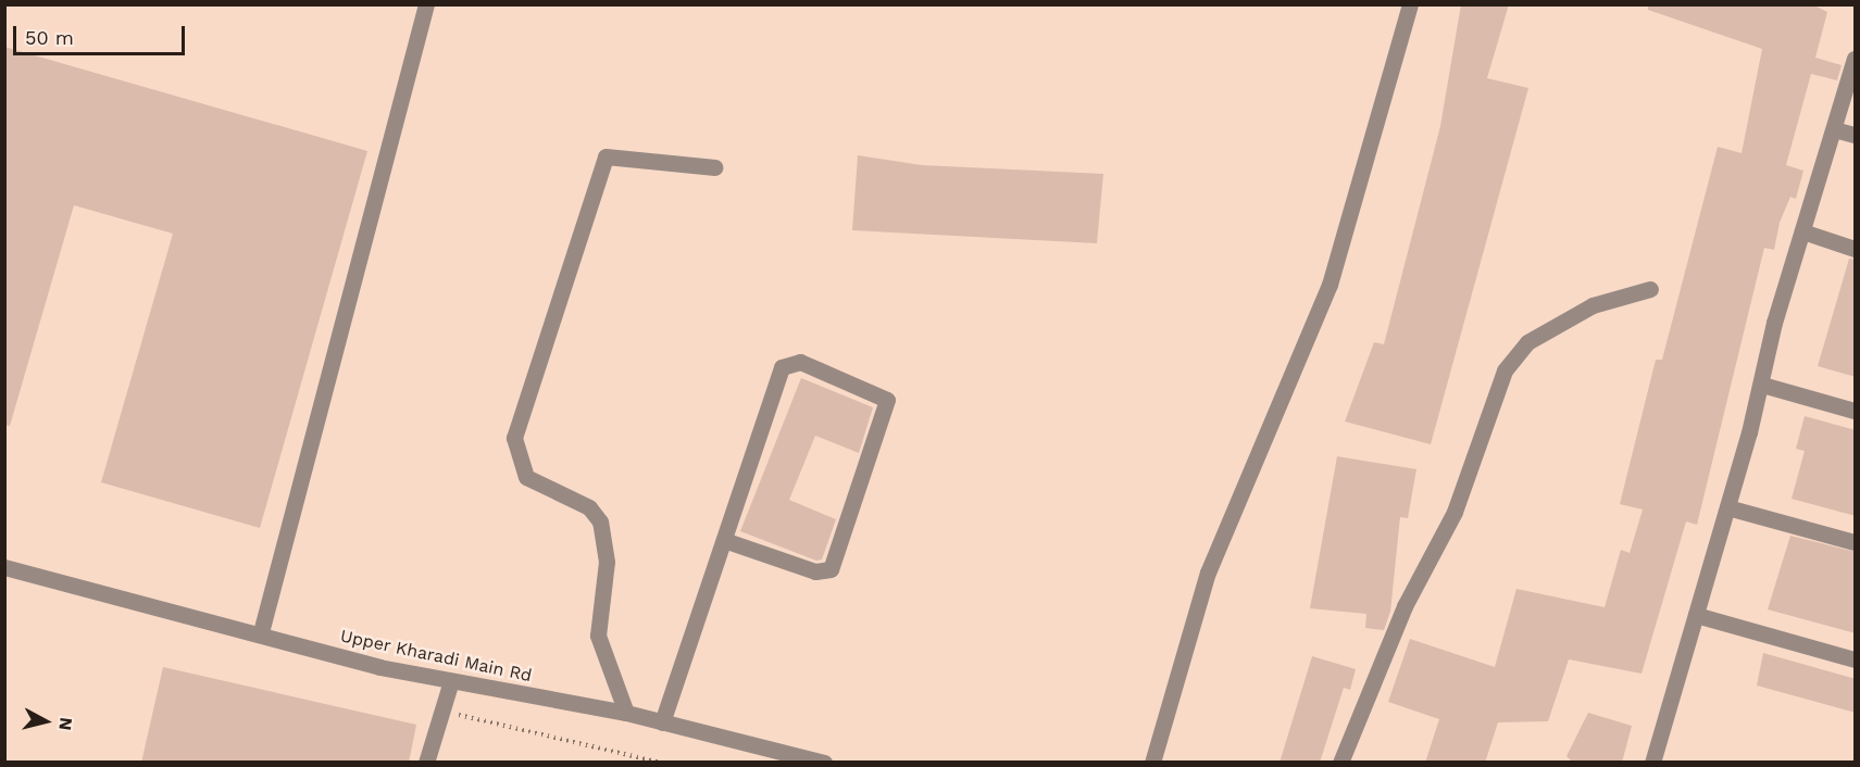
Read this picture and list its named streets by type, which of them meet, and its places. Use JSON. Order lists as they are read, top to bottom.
{
  "streets": {
    "street": ["Upper Kharadi Main Rd"]
  },
  "scale_bar": "50 m",
  "north": "right"
}
